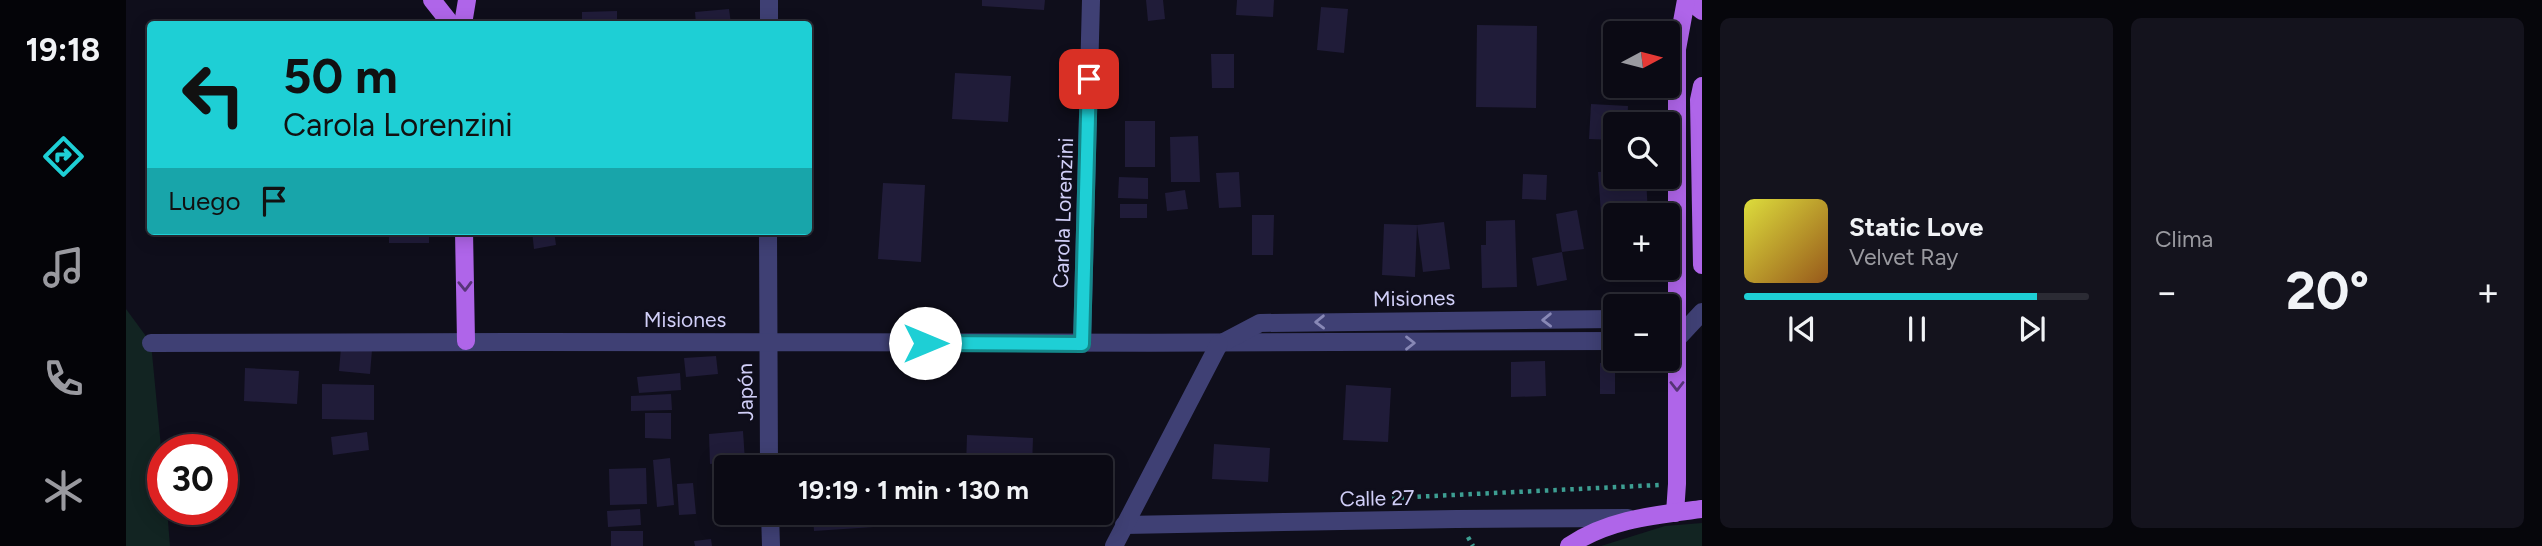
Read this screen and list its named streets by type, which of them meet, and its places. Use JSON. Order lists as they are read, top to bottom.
{
  "streets": {
    "street": [
      "Carola Lorenzini",
      "Misiones",
      "Japón",
      "Calle 27"
    ]
  },
  "crossings": [
    ["Carola Lorenzini", "Misiones"],
    ["Misiones", "Japón"]
  ],
  "north": "right",
  "page": {
    "tabs": "19:18",
    "tile": "Clima",
    "map_buttons": ["+", "−"],
    "turn": ["50 m", "Carola Lorenzini"],
    "then": "Luego",
    "song": ["Static Love", "Velvet Ray"],
    "heat": ["−", "20°", "+"],
    "limit": "30",
    "trip": "19:19 · 1 min · 130 m"
  }
}
